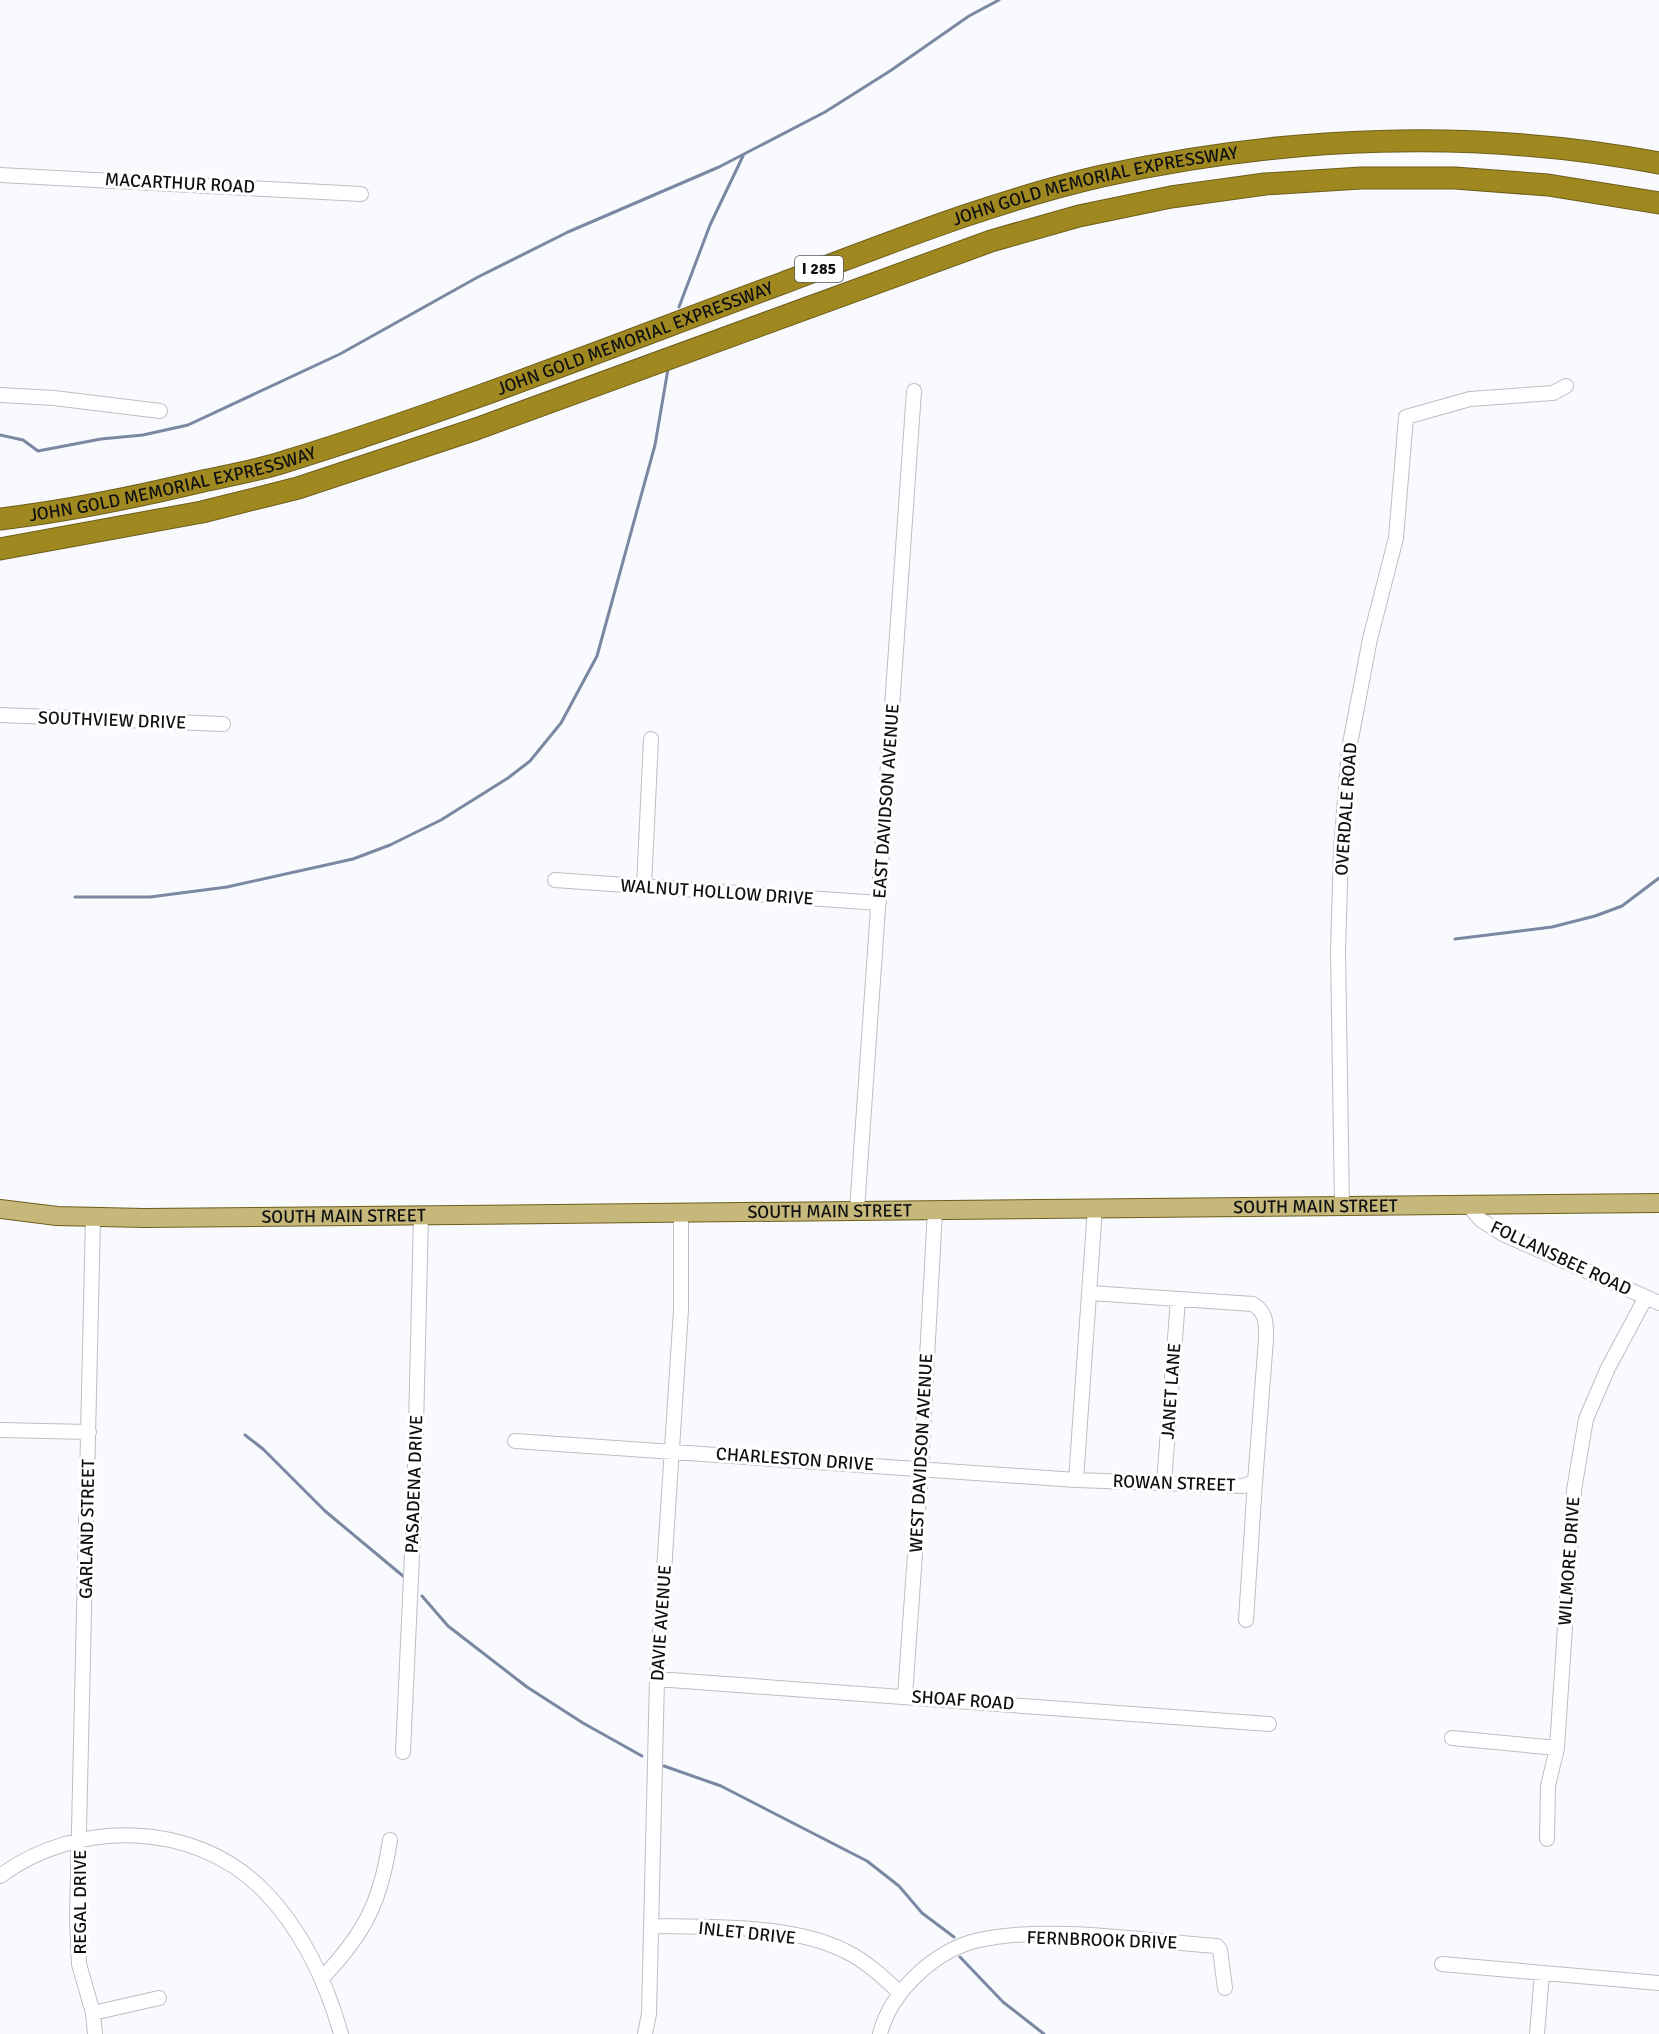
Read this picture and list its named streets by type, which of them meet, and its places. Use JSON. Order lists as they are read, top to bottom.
{
  "streets": {
    "highway": ["JOHN GOLD MEMORIAL EXPRESSWAY", "I 285"],
    "main road": ["SOUTH MAIN STREET"],
    "street": [
      "MACARTHUR ROAD",
      "SOUTHVIEW DRIVE",
      "EAST DAVIDSON AVENUE",
      "OVERDALE ROAD",
      "WALNUT HOLLOW DRIVE",
      "FOLLANSBEE ROAD",
      "JANET LANE",
      "WEST DAVIDSON AVENUE",
      "CHARLESTON DRIVE",
      "ROWAN STREET",
      "PASADENA DRIVE",
      "GARLAND STREET",
      "WILMORE DRIVE",
      "DAVIE AVENUE",
      "SHOAF ROAD",
      "REGAL DRIVE",
      "INLET DRIVE",
      "FERNBROOK DRIVE"
    ]
  },
  "crossings": [
    ["EAST DAVIDSON AVENUE", "WALNUT HOLLOW DRIVE"],
    ["EAST DAVIDSON AVENUE", "SOUTH MAIN STREET"],
    ["OVERDALE ROAD", "SOUTH MAIN STREET"],
    ["SOUTH MAIN STREET", "FOLLANSBEE ROAD"],
    ["SOUTH MAIN STREET", "WEST DAVIDSON AVENUE"],
    ["SOUTH MAIN STREET", "PASADENA DRIVE"],
    ["SOUTH MAIN STREET", "GARLAND STREET"],
    ["SOUTH MAIN STREET", "DAVIE AVENUE"],
    ["FOLLANSBEE ROAD", "WILMORE DRIVE"],
    ["JANET LANE", "ROWAN STREET"],
    ["WEST DAVIDSON AVENUE", "CHARLESTON DRIVE"],
    ["WEST DAVIDSON AVENUE", "SHOAF ROAD"],
    ["CHARLESTON DRIVE", "ROWAN STREET"],
    ["CHARLESTON DRIVE", "DAVIE AVENUE"],
    ["GARLAND STREET", "REGAL DRIVE"],
    ["DAVIE AVENUE", "SHOAF ROAD"],
    ["DAVIE AVENUE", "INLET DRIVE"],
    ["INLET DRIVE", "FERNBROOK DRIVE"]
  ]
}
